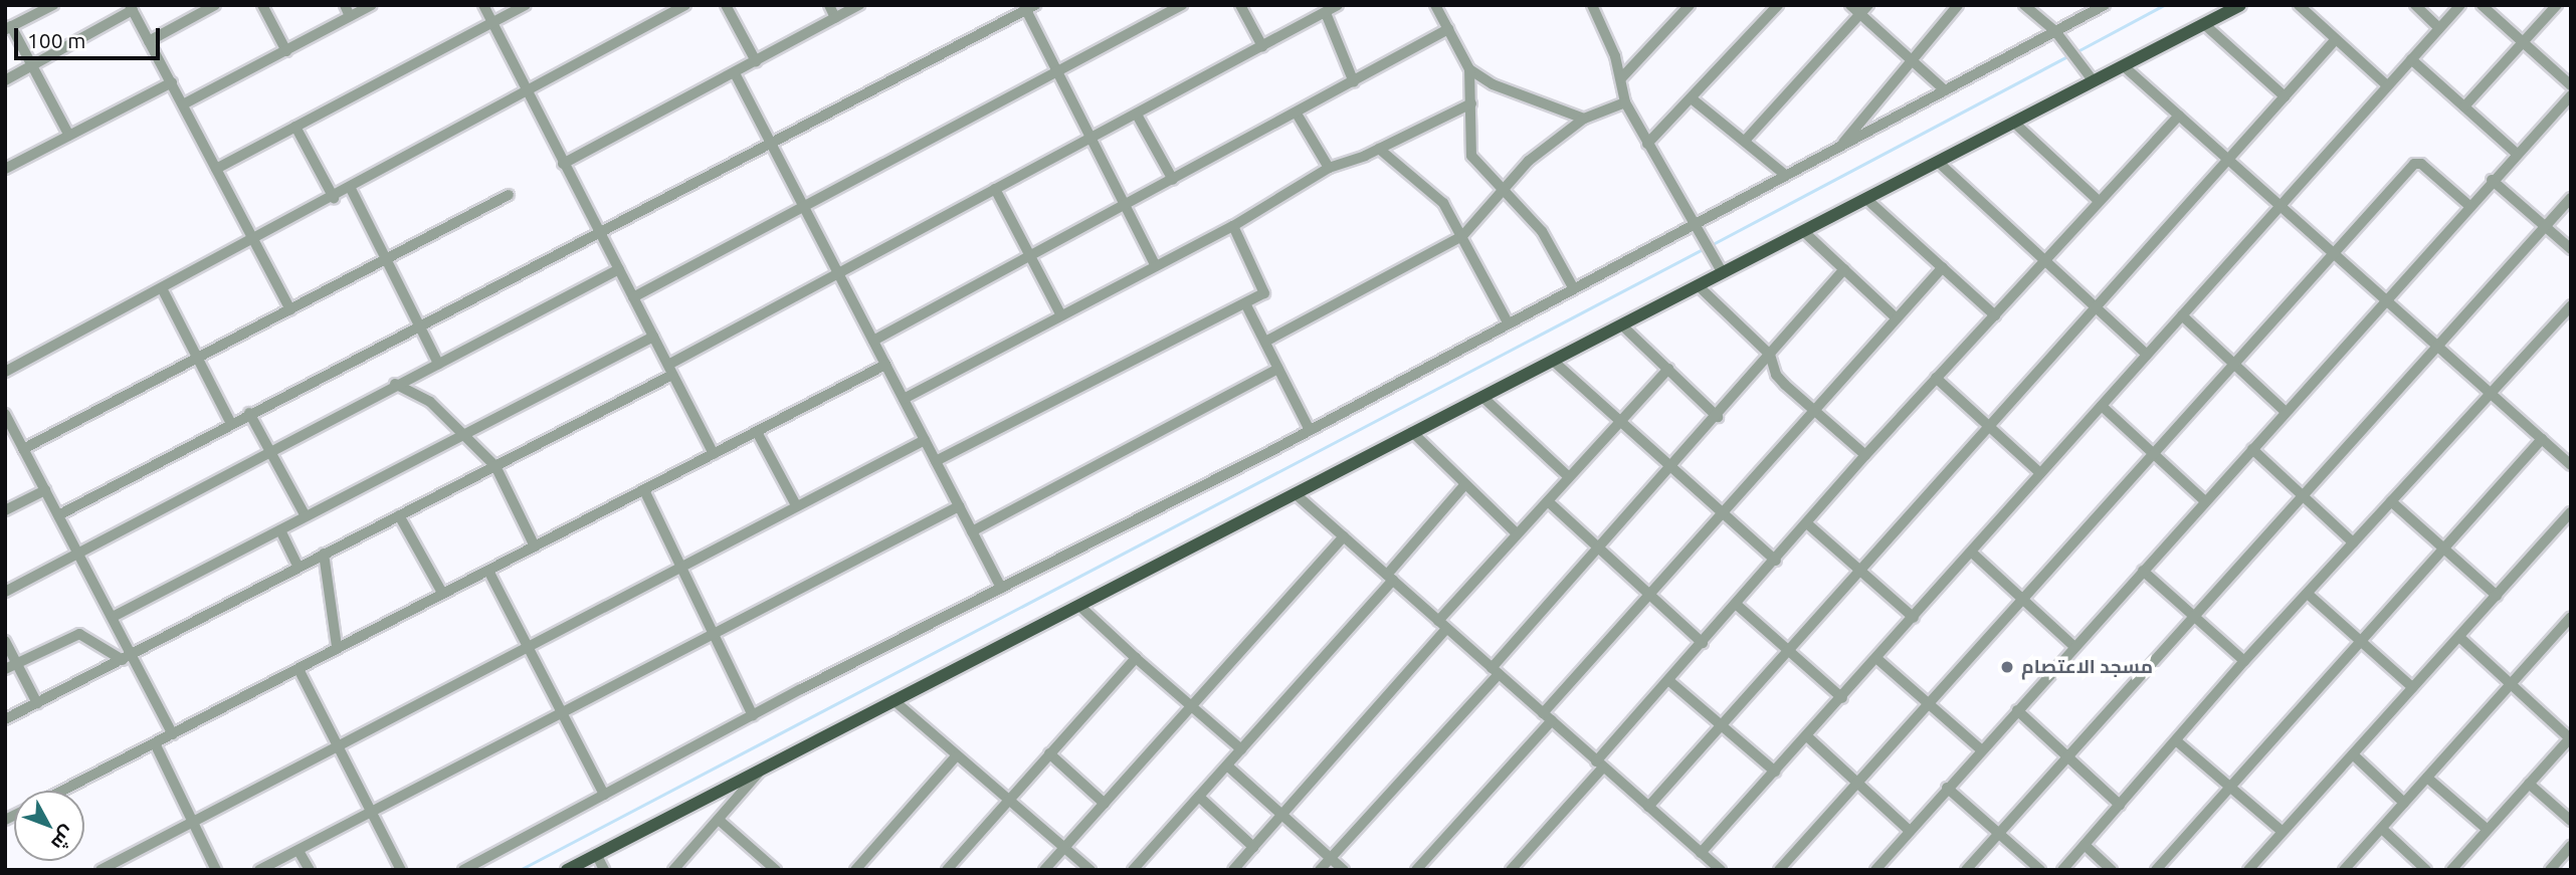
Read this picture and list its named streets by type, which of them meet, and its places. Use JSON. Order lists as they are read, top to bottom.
{
  "places": ["مسجد الاعتصام"],
  "scale_bar": "100 m",
  "north": "bottom right"
}
